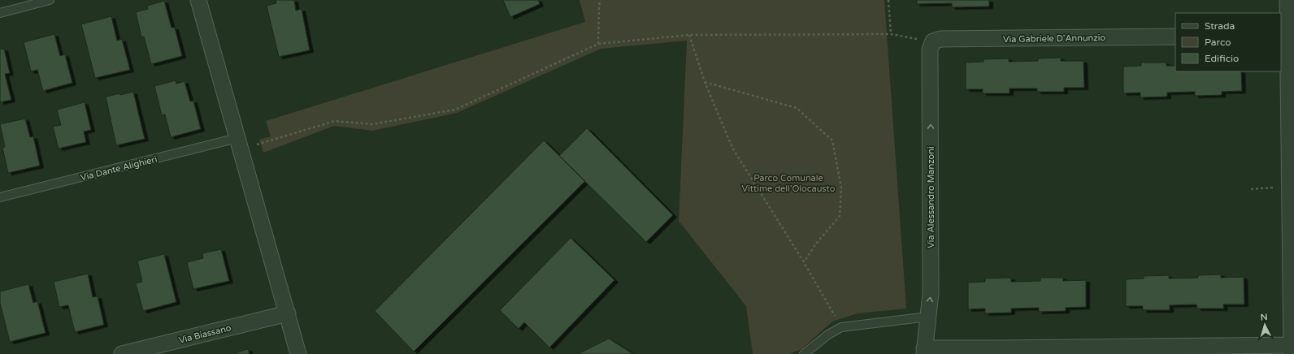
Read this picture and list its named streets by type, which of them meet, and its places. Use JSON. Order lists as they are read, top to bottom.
{
  "streets": {
    "street": ["Via Gabriele D'Annunzio", "Via Alessandro Manzoni", "Via Biassano"],
    "lane": ["Via Dante Alighieri"]
  },
  "crossings": [
    ["Via Gabriele D'Annunzio", "Via Alessandro Manzoni"]
  ],
  "one_way": ["Via Alessandro Manzoni"],
  "parks": ["Parco Comunale Vittime dell’Olocausto"],
  "legend": ["Strada", "Parco", "Edificio"],
  "north": "top"
}
